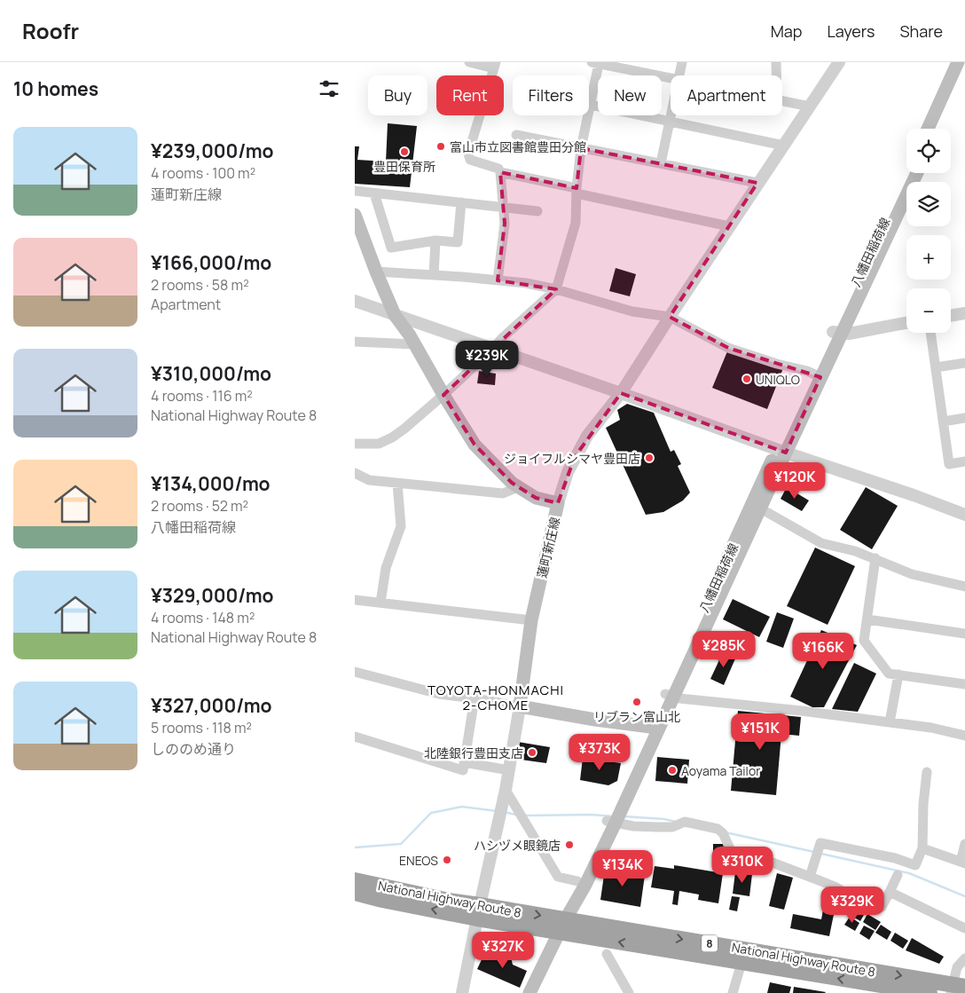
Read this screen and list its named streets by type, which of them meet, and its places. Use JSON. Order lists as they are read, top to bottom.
{
  "streets": {
    "highway": ["National Highway Route 8", "8"],
    "main road": ["八幡田稲荷線", "蓮町新庄線"]
  },
  "crossings": [
    ["八幡田稲荷線", "National Highway Route 8"]
  ],
  "districts": ["TOYOTA-HONMACHI 2-CHOME"],
  "places": [
    "富山市立図書館豊田分館",
    "豊田保育所",
    "UNIQLO",
    "ジョイフルシマヤ豊田店",
    "リブラン富山北",
    "北陸銀行豊田支店",
    "Aoyama Tailor",
    "ハシヅメ眼鏡店",
    "ENEOS"
  ],
  "page": {
    "header": "Roofr",
    "nav": ["Map", "Layers", "Share"],
    "heading": "10 homes",
    "chip": [
      "Buy",
      "Rent",
      "Filters",
      "New",
      "Apartment"
    ],
    "list": [
      {
        "name": "¥239,000/mo",
        "note": "4 rooms · 100 m² · 蓮町新庄線"
      },
      {
        "name": "¥166,000/mo",
        "note": "2 rooms · 58 m² · Apartment"
      },
      {
        "name": "¥310,000/mo",
        "note": "4 rooms · 116 m² · National Highway Route 8"
      },
      {
        "name": "¥134,000/mo",
        "note": "2 rooms · 52 m² · 八幡田稲荷線"
      },
      {
        "name": "¥329,000/mo",
        "note": "4 rooms · 148 m² · National Highway Route 8"
      },
      {
        "name": "¥327,000/mo",
        "note": "5 rooms · 118 m² · しののめ通り"
      }
    ],
    "map_buttons": ["+", "−"],
    "price": [
      "¥239K",
      "¥120K",
      "¥285K",
      "¥166K",
      "¥151K",
      "¥373K",
      "¥310K",
      "¥134K",
      "¥329K",
      "¥327K"
    ]
  }
}
